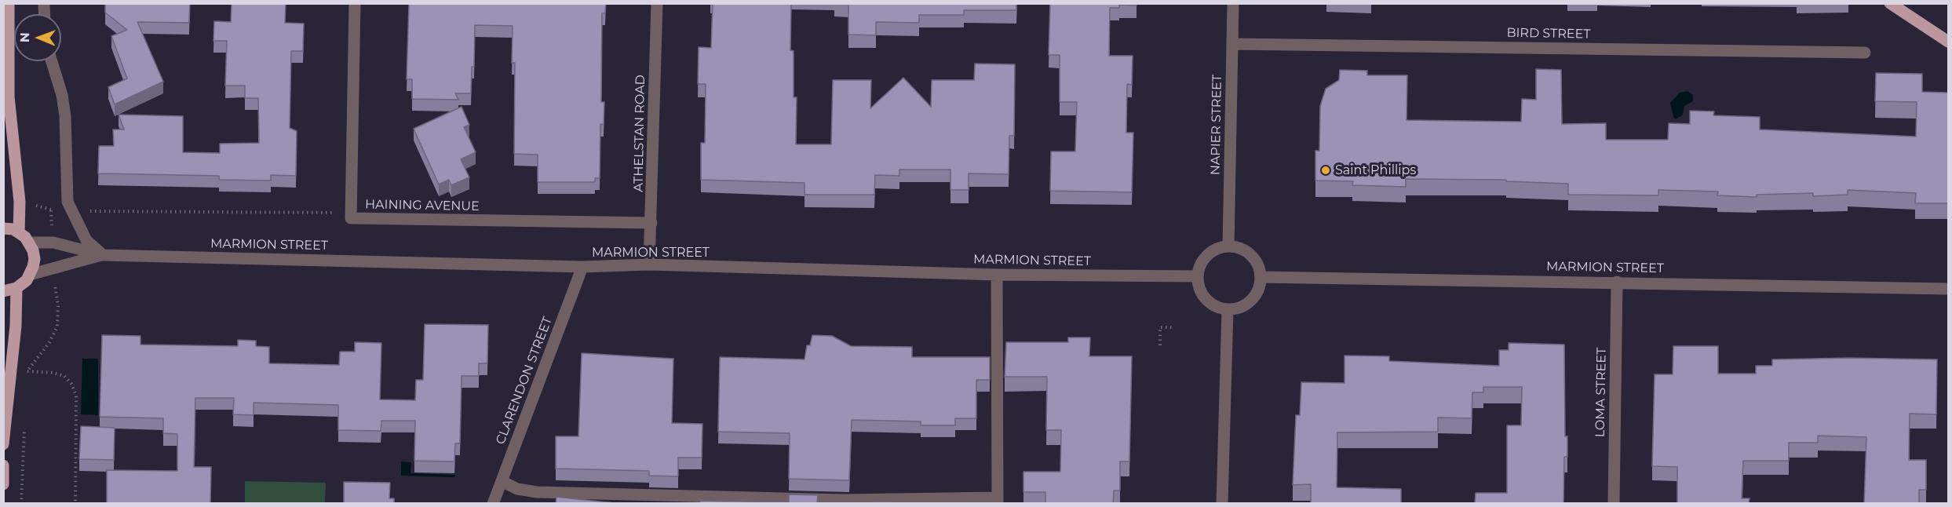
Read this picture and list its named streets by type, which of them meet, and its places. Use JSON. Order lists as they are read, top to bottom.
{
  "streets": {
    "street": [
      "BIRD STREET",
      "NAPIER STREET",
      "ATHELSTAN ROAD",
      "HAINING AVENUE",
      "MARMION STREET",
      "CLARENDON STREET",
      "LOMA STREET"
    ]
  },
  "crossings": [
    ["BIRD STREET", "NAPIER STREET"],
    ["NAPIER STREET", "MARMION STREET"],
    ["ATHELSTAN ROAD", "HAINING AVENUE"],
    ["ATHELSTAN ROAD", "MARMION STREET"],
    ["MARMION STREET", "CLARENDON STREET"],
    ["MARMION STREET", "LOMA STREET"]
  ],
  "places": ["Saint Phillips"],
  "north": "left"
}
